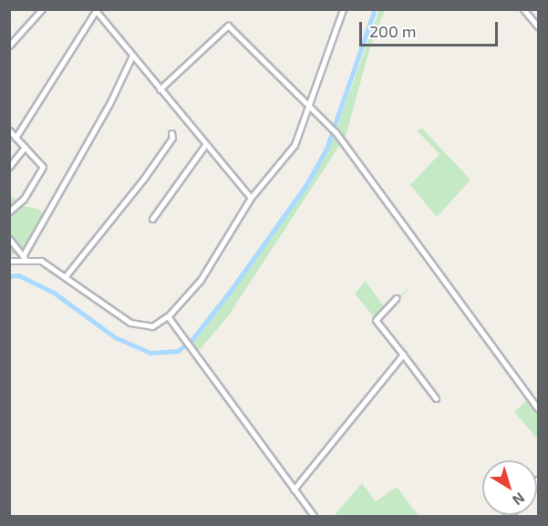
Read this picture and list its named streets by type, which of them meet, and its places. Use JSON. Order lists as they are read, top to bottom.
{
  "scale_bar": "200 m",
  "north": "bottom right"
}
